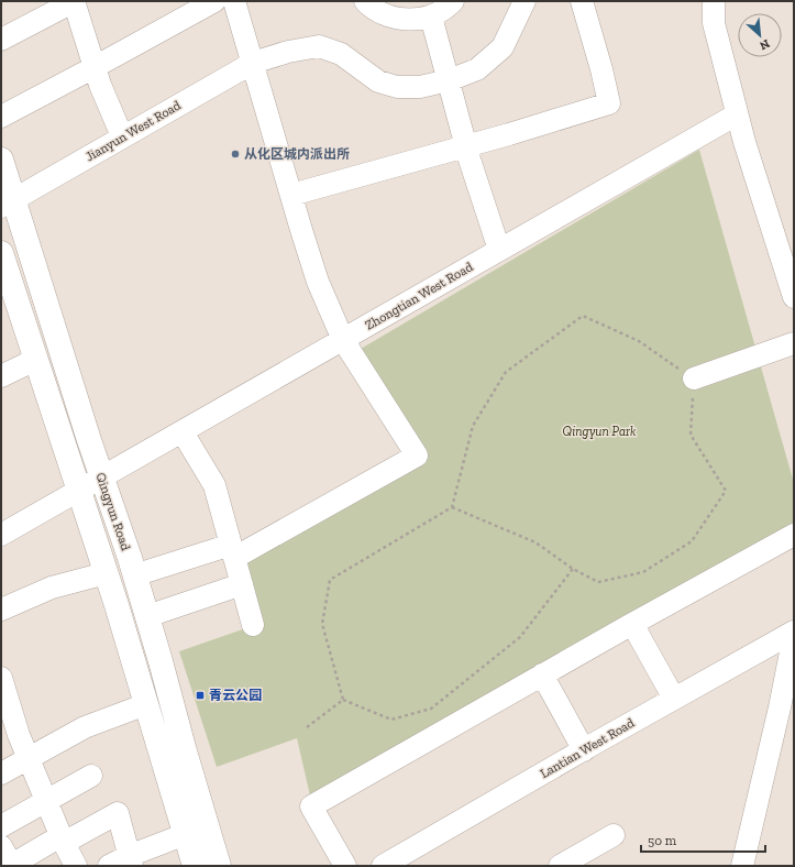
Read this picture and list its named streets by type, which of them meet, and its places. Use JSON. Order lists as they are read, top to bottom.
{
  "streets": {
    "main road": ["Qingyun Road"],
    "street": ["Jianyun West Road", "Zhongtian West Road", "Lantian West Road"]
  },
  "crossings": [
    ["Jianyun West Road", "Qingyun Road"],
    ["Zhongtian West Road", "Qingyun Road"]
  ],
  "parks": ["Qingyun Park"],
  "places": {
    "other": ["从化区城内派出所"],
    "transit": ["青云公园"]
  },
  "scale_bar": "50 m",
  "north": "bottom right"
}
